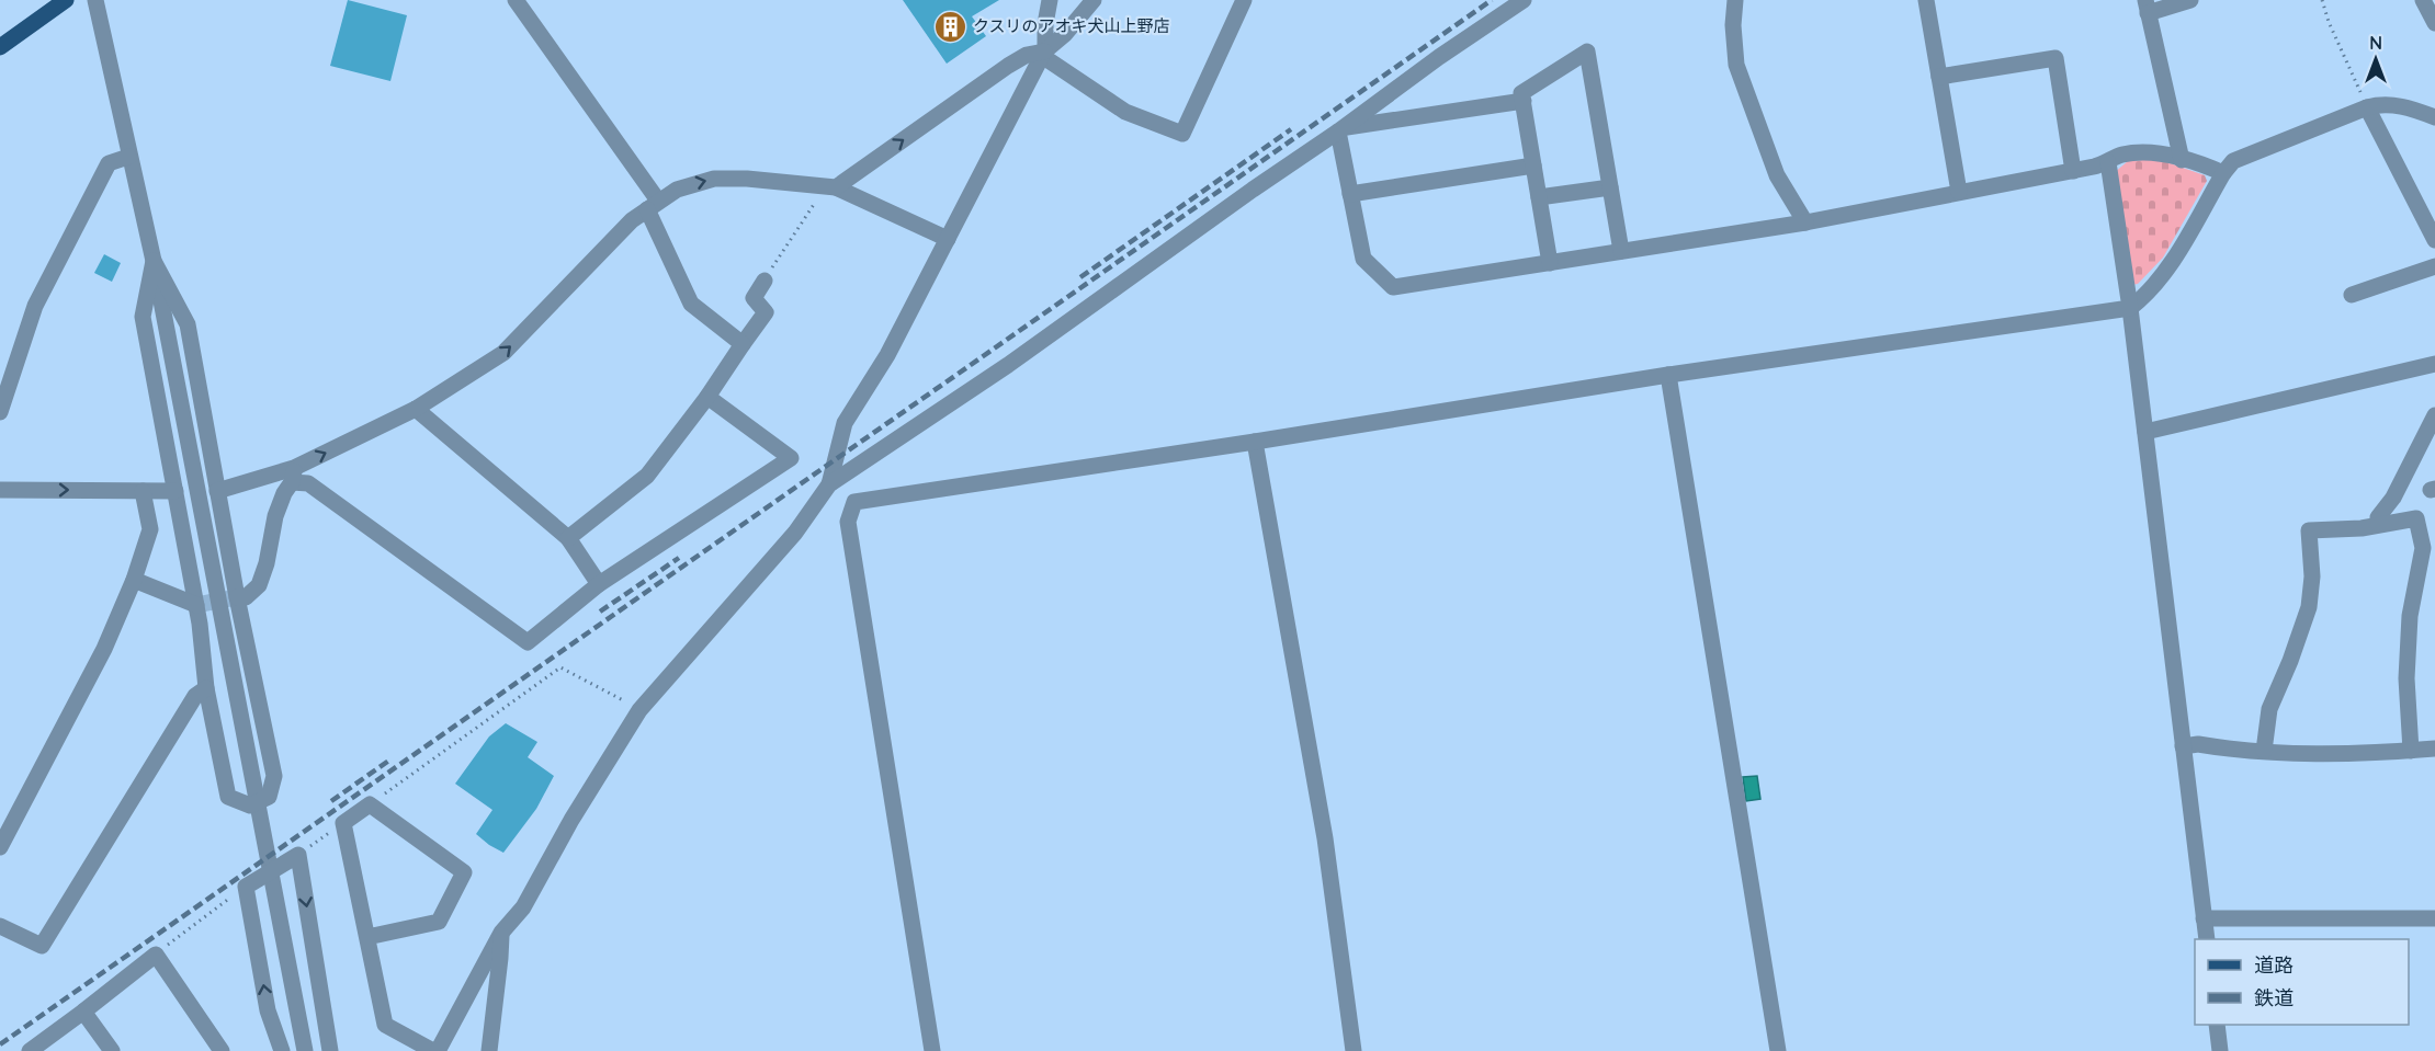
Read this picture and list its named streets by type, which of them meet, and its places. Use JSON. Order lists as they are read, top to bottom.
{
  "places": {
    "building": ["クスリのアオキ犬山上野店"]
  },
  "legend": ["道路", "鉄道"],
  "north": "top"
}
